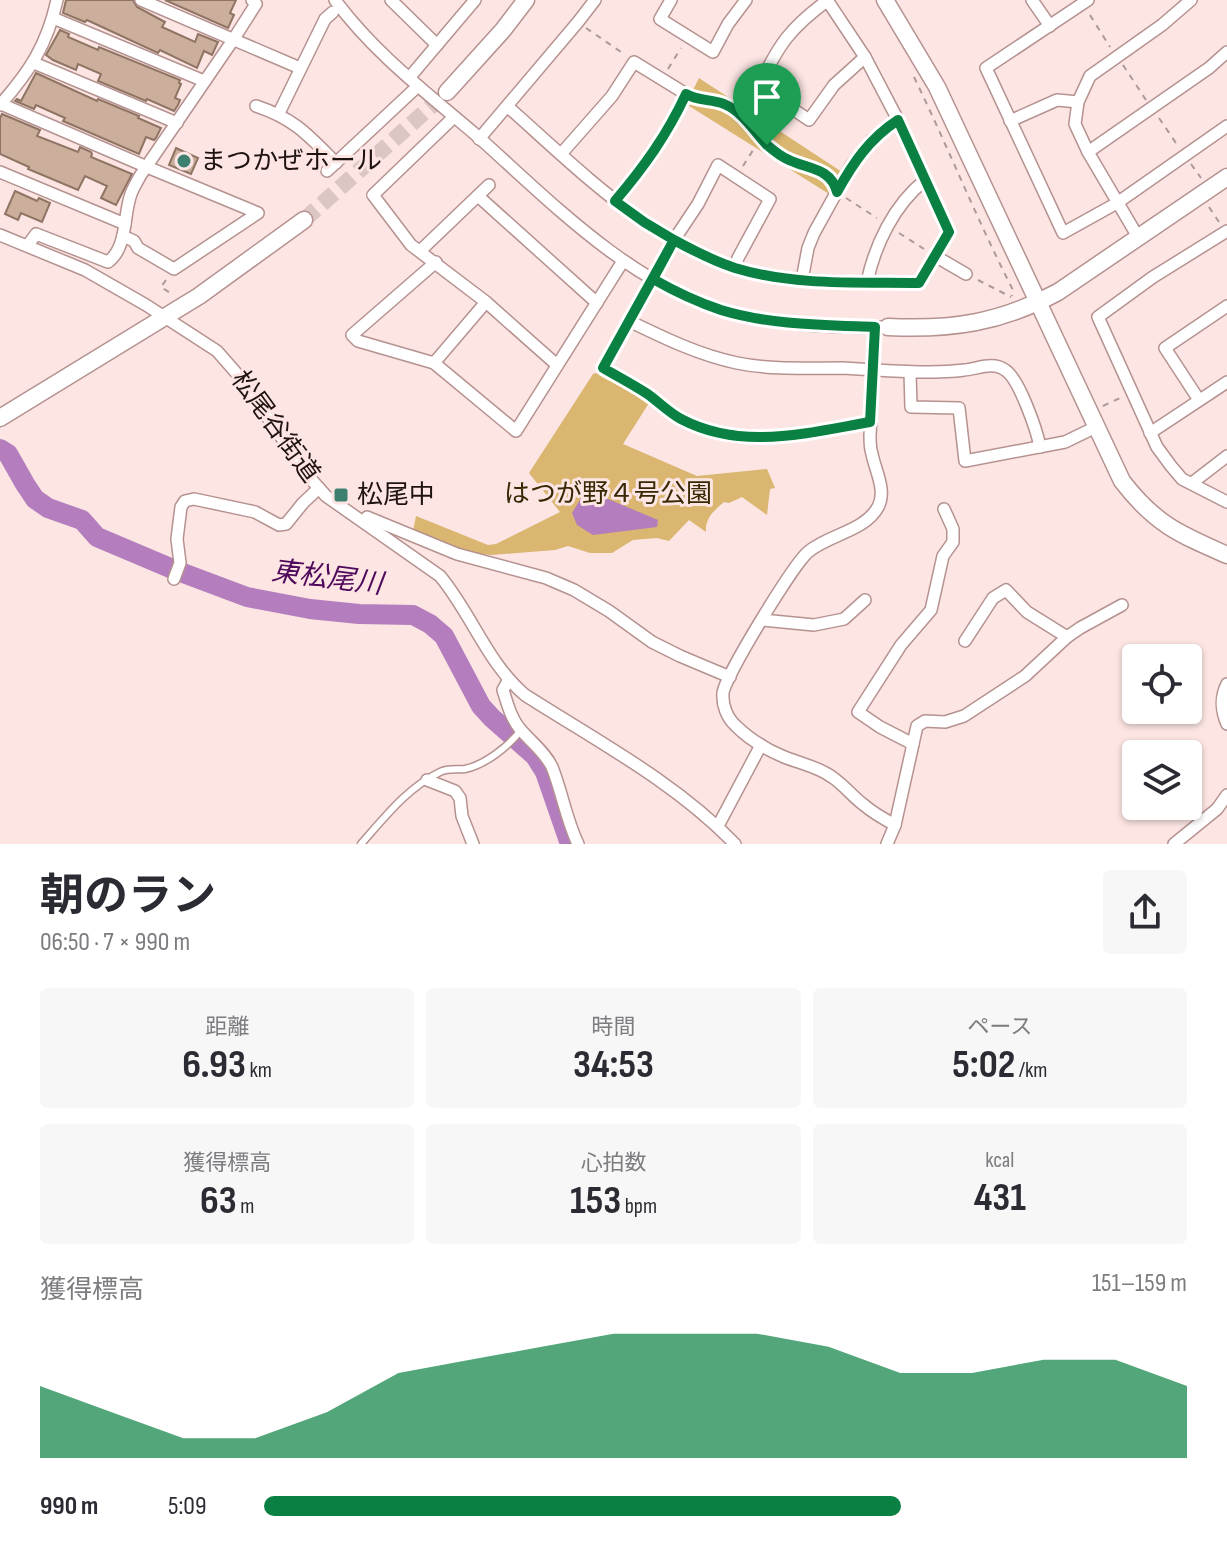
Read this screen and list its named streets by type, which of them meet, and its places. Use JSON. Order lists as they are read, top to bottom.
{
  "streets": {
    "street": ["松尾谷街道"]
  },
  "water": ["東松尾川"],
  "parks": ["はつが野４号公園"],
  "places": {
    "other": ["まつかぜホール"],
    "transit": ["松尾中"]
  },
  "page": {
    "heading": ["朝のラン", "06:50 · 7 × 990 m"],
    "stats": [
      ["距離", "6.93 km"],
      ["時間", "34:53"],
      ["ペース", "5:02 /km"],
      ["獲得標高", "63 m"],
      ["心拍数", "153 bpm"],
      ["kcal", "431"]
    ],
    "chart": ["獲得標高", "151–159 m"],
    "list": [
      {
        "name": "990 m",
        "note": "5:09"
      }
    ]
  }
}
